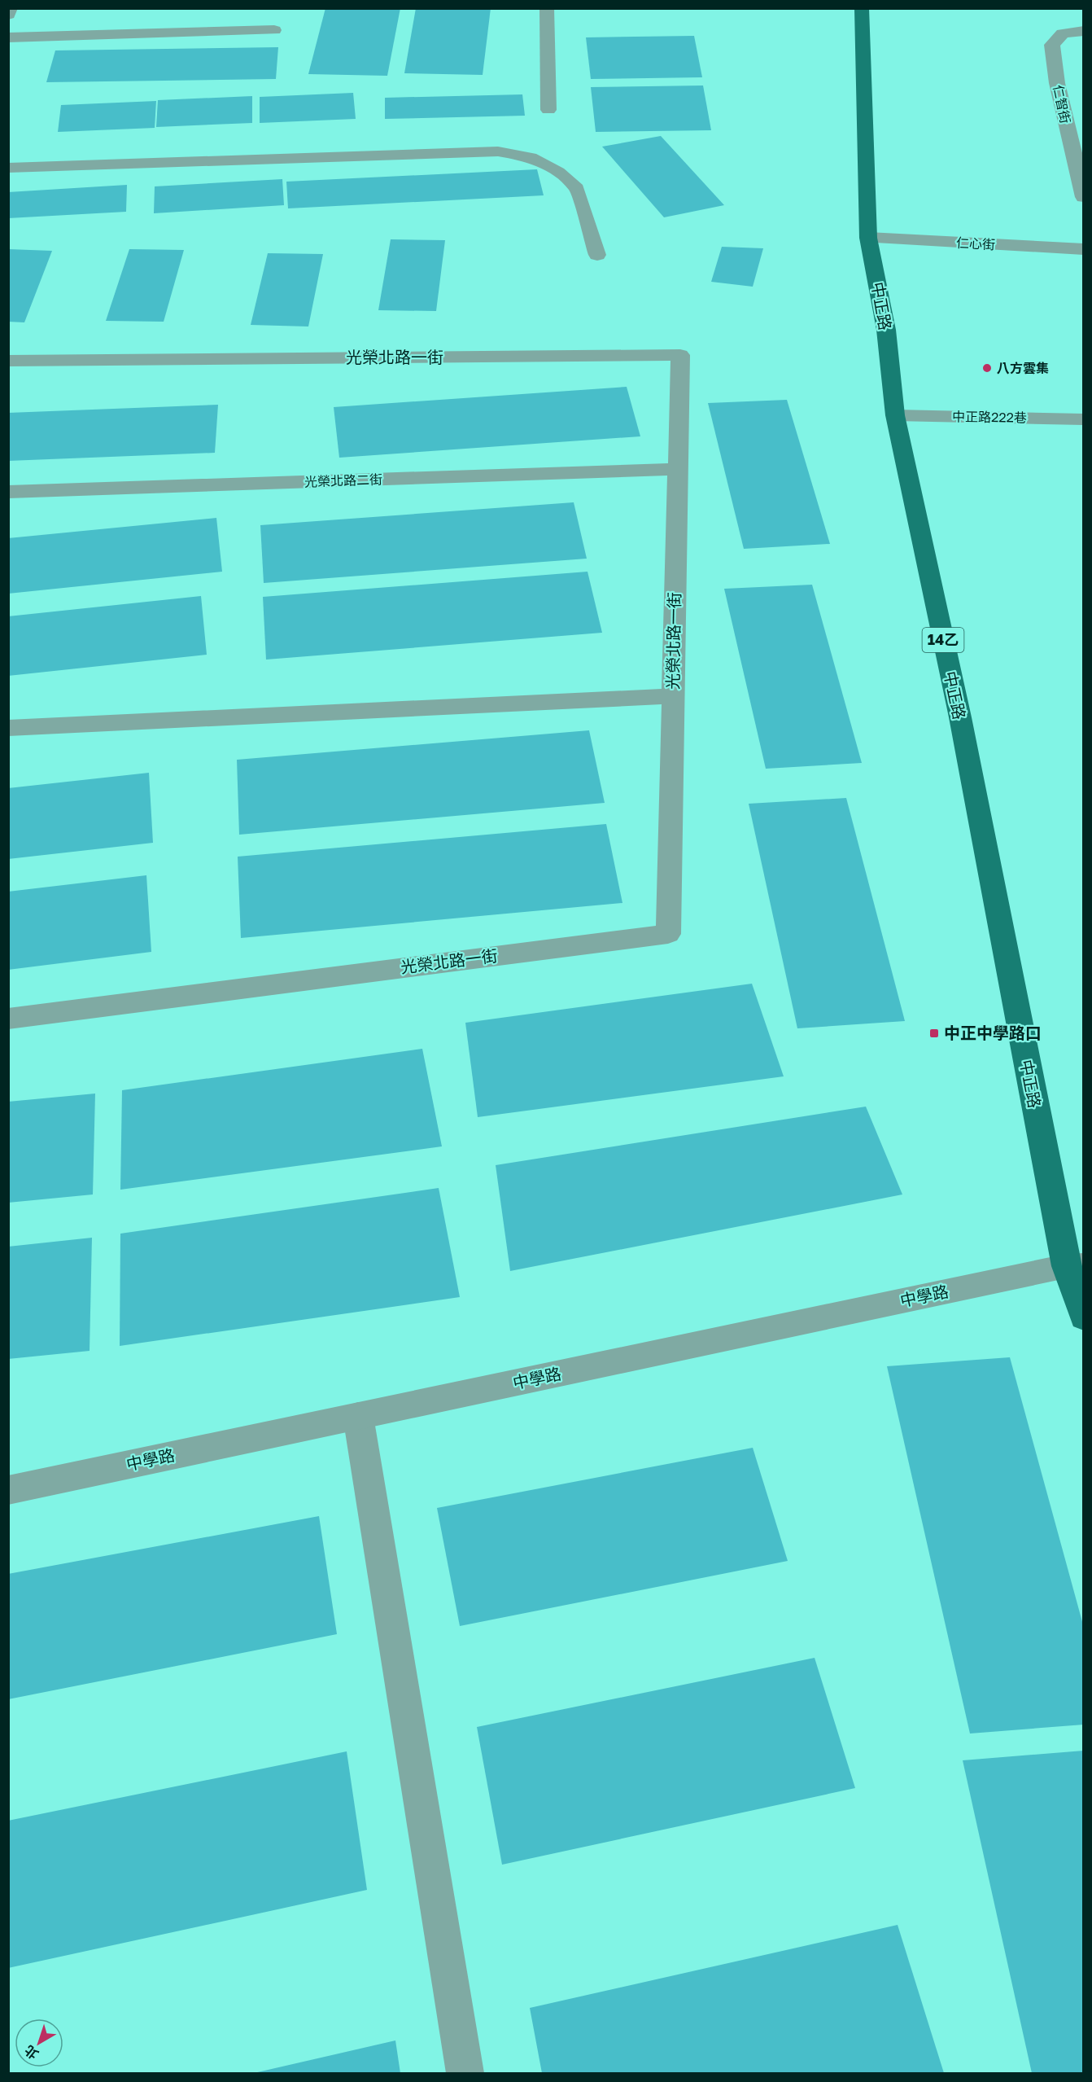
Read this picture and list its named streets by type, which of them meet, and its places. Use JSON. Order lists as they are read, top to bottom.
{
  "streets": {
    "main road": ["中正路", "14乙"],
    "street": [
      "仁智街",
      "仁心街",
      "光榮北路一街",
      "中正路222巷",
      "光榮北路二街",
      "中學路"
    ]
  },
  "crossings": [
    ["仁心街", "中正路"],
    ["中正路", "中正路222巷"],
    ["中正路", "中學路"],
    ["光榮北路一街", "光榮北路二街"]
  ],
  "places": {
    "other": ["八方雲集"],
    "transit": ["中正中學路口"]
  },
  "north": "bottom left"
}
